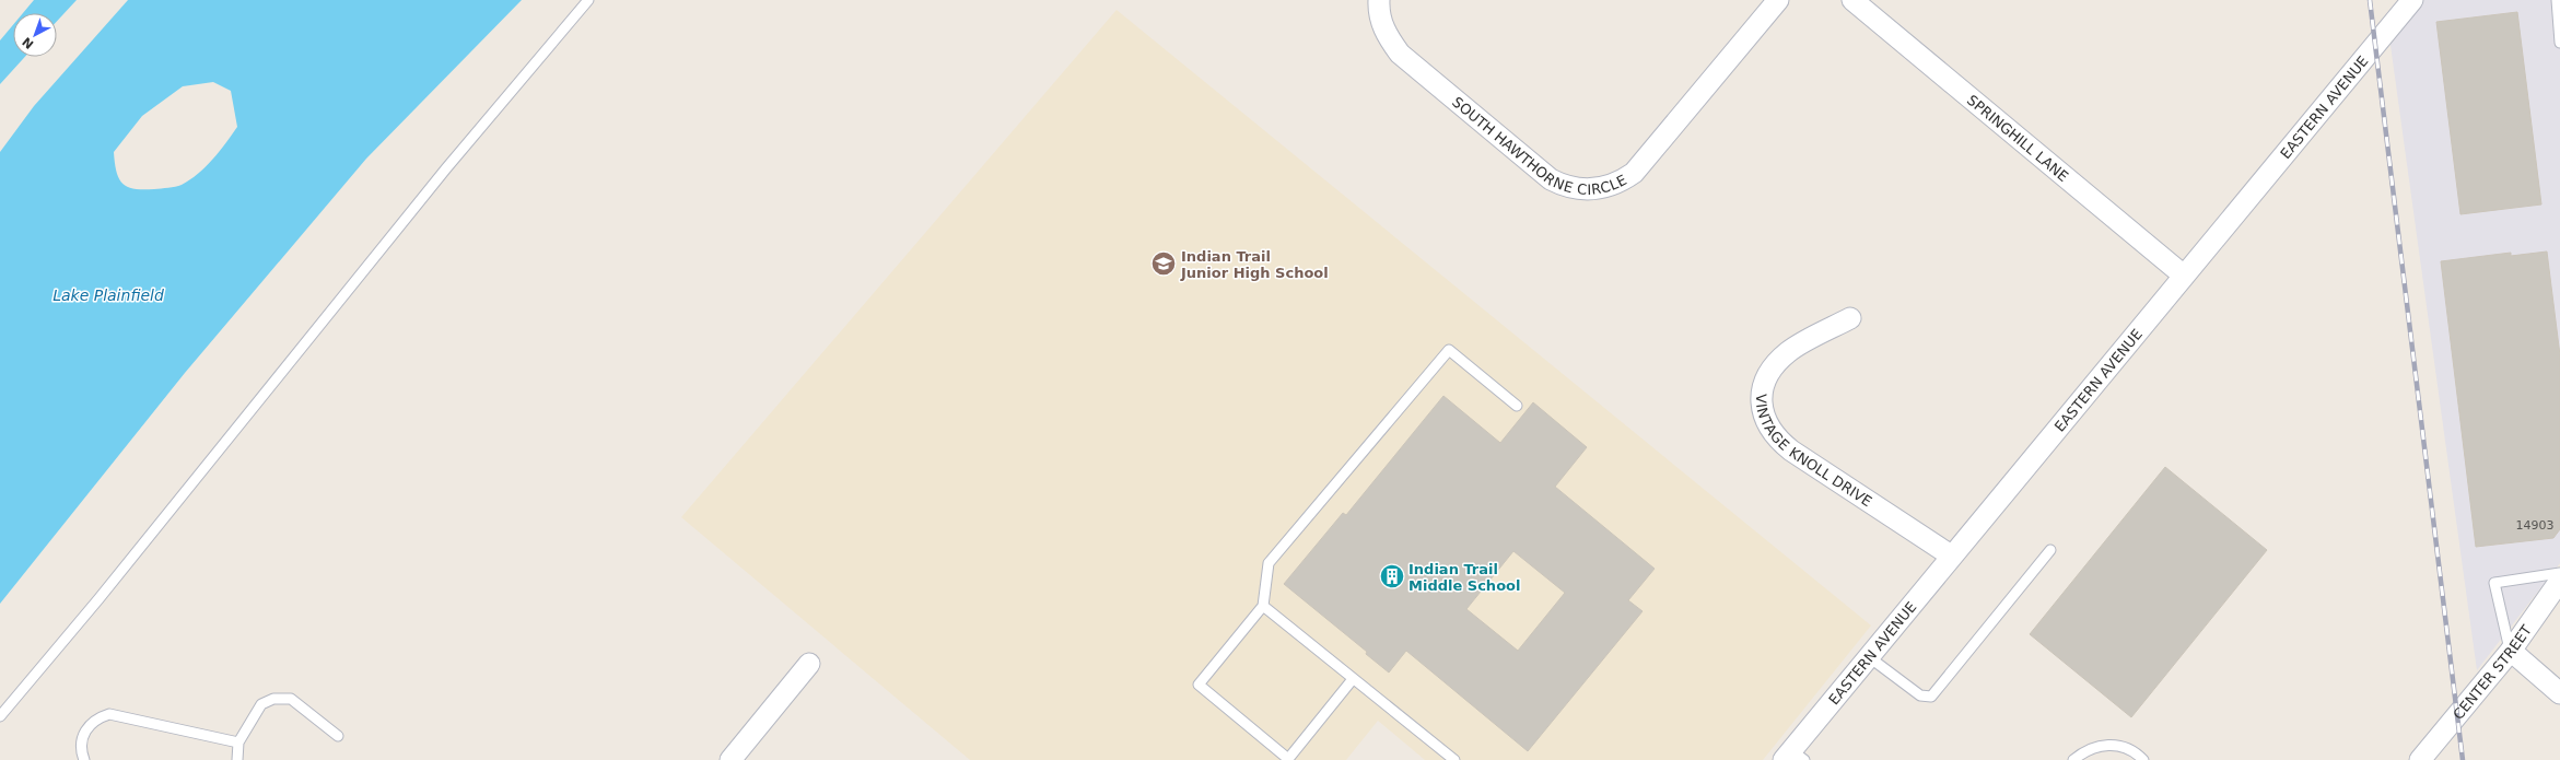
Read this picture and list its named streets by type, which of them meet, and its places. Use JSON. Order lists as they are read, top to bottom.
{
  "streets": {
    "street": [
      "EASTERN AVENUE",
      "SOUTH HAWTHORNE CIRCLE",
      "SPRINGHILL LANE",
      "VINTAGE KNOLL DRIVE",
      "CENTER STREET"
    ]
  },
  "crossings": [
    ["EASTERN AVENUE", "SPRINGHILL LANE"],
    ["EASTERN AVENUE", "VINTAGE KNOLL DRIVE"]
  ],
  "water": ["Lake Plainfield"],
  "places": {
    "school or university": ["Indian Trail Junior High School"],
    "building": ["Indian Trail Middle School"]
  },
  "house_numbers": ["14903"],
  "north": "bottom left"
}
